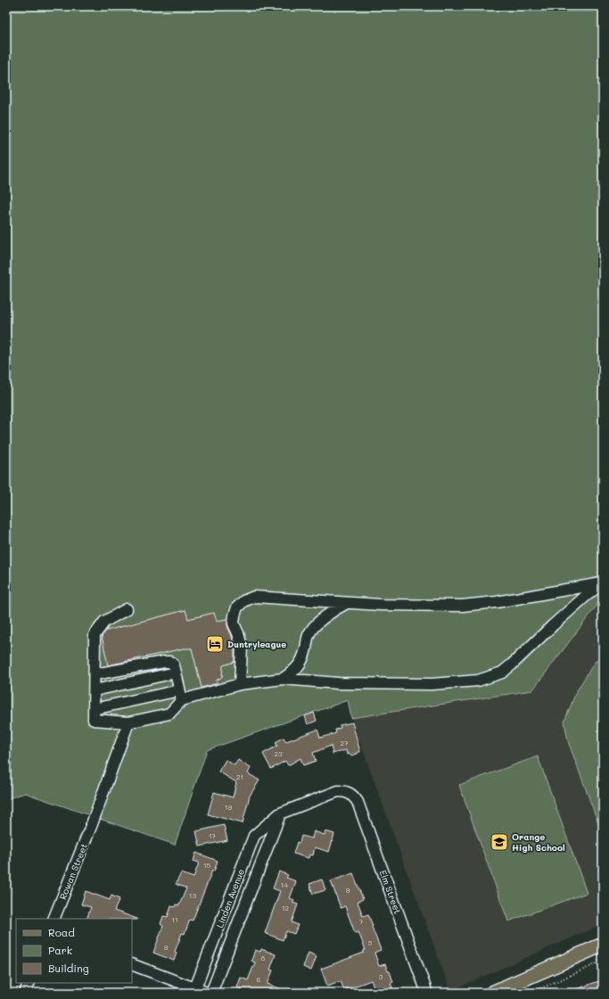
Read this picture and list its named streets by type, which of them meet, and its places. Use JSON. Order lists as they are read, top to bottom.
{
  "streets": {
    "street": ["Rowan Street", "Elm Street", "Linden Avenue"]
  },
  "crossings": [
    ["Elm Street", "Linden Avenue"]
  ],
  "places": {
    "hotel": ["Duntryleague"],
    "school or university": ["Orange High School"]
  },
  "house_numbers": [
    "27",
    "23",
    "21",
    "19",
    "17",
    "15",
    "14",
    "9",
    "13",
    "12",
    "11",
    "7",
    "5",
    "9",
    "8",
    "3",
    "6"
  ],
  "legend": ["Road", "Park", "Building"]
}
